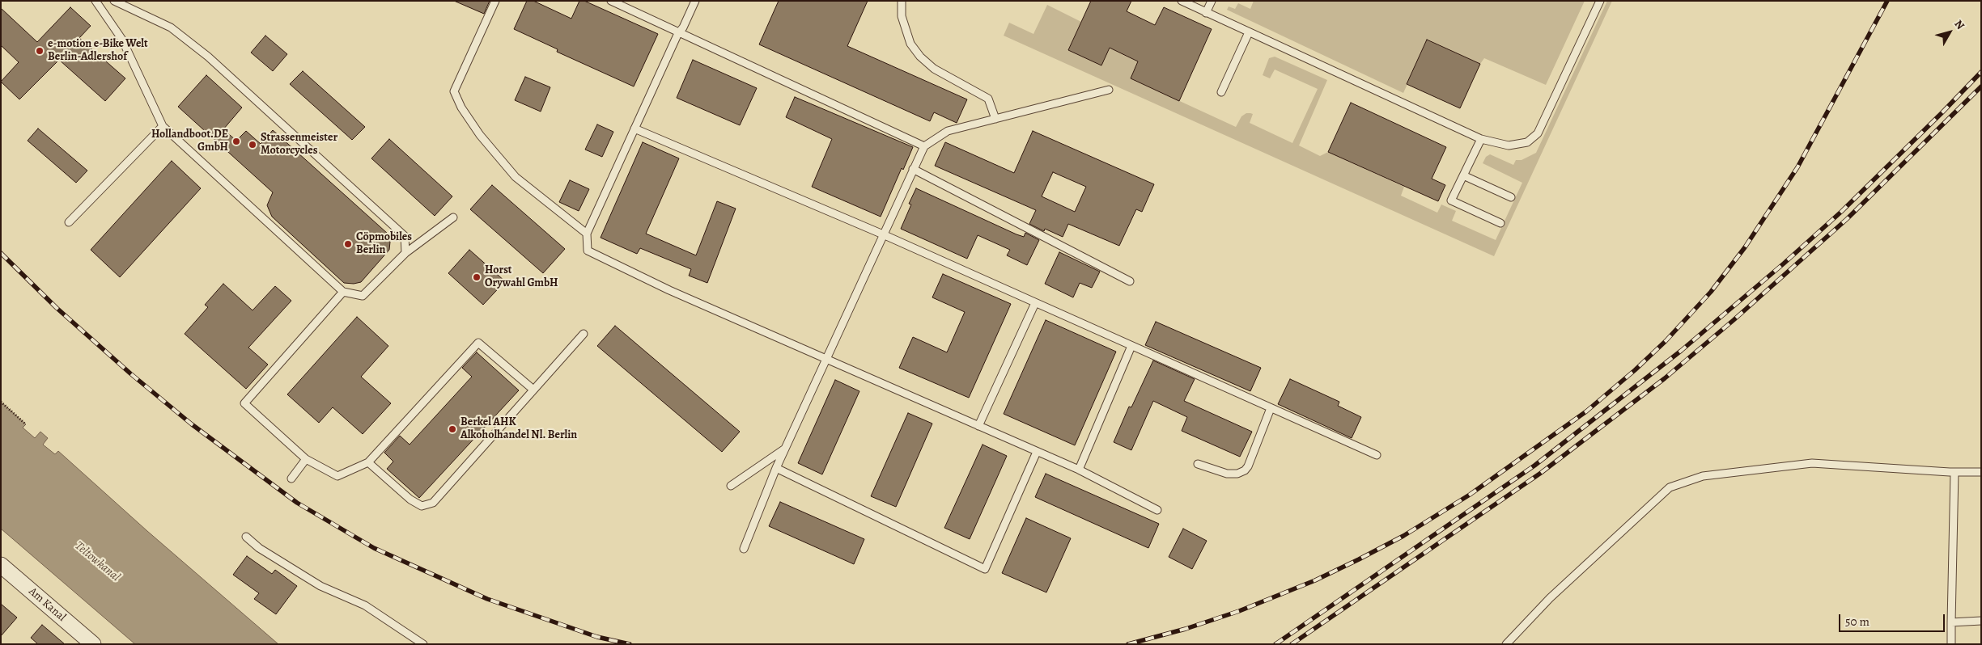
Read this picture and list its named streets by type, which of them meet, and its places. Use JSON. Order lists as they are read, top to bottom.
{
  "streets": {
    "street": ["Am Kanal"]
  },
  "water": ["Teltowkanal"],
  "places": [
    "e-motion e-Bike Welt Berlin-Adlershof",
    "Hollandboot.DE GmbH",
    "Strassenmeister Motorcycles",
    "Cöpmobiles Berlin",
    "Horst Orywahl GmbH",
    "Berkel AHK Alkoholhandel Nl. Berlin"
  ],
  "scale_bar": "50 m",
  "north": "top right"
}
